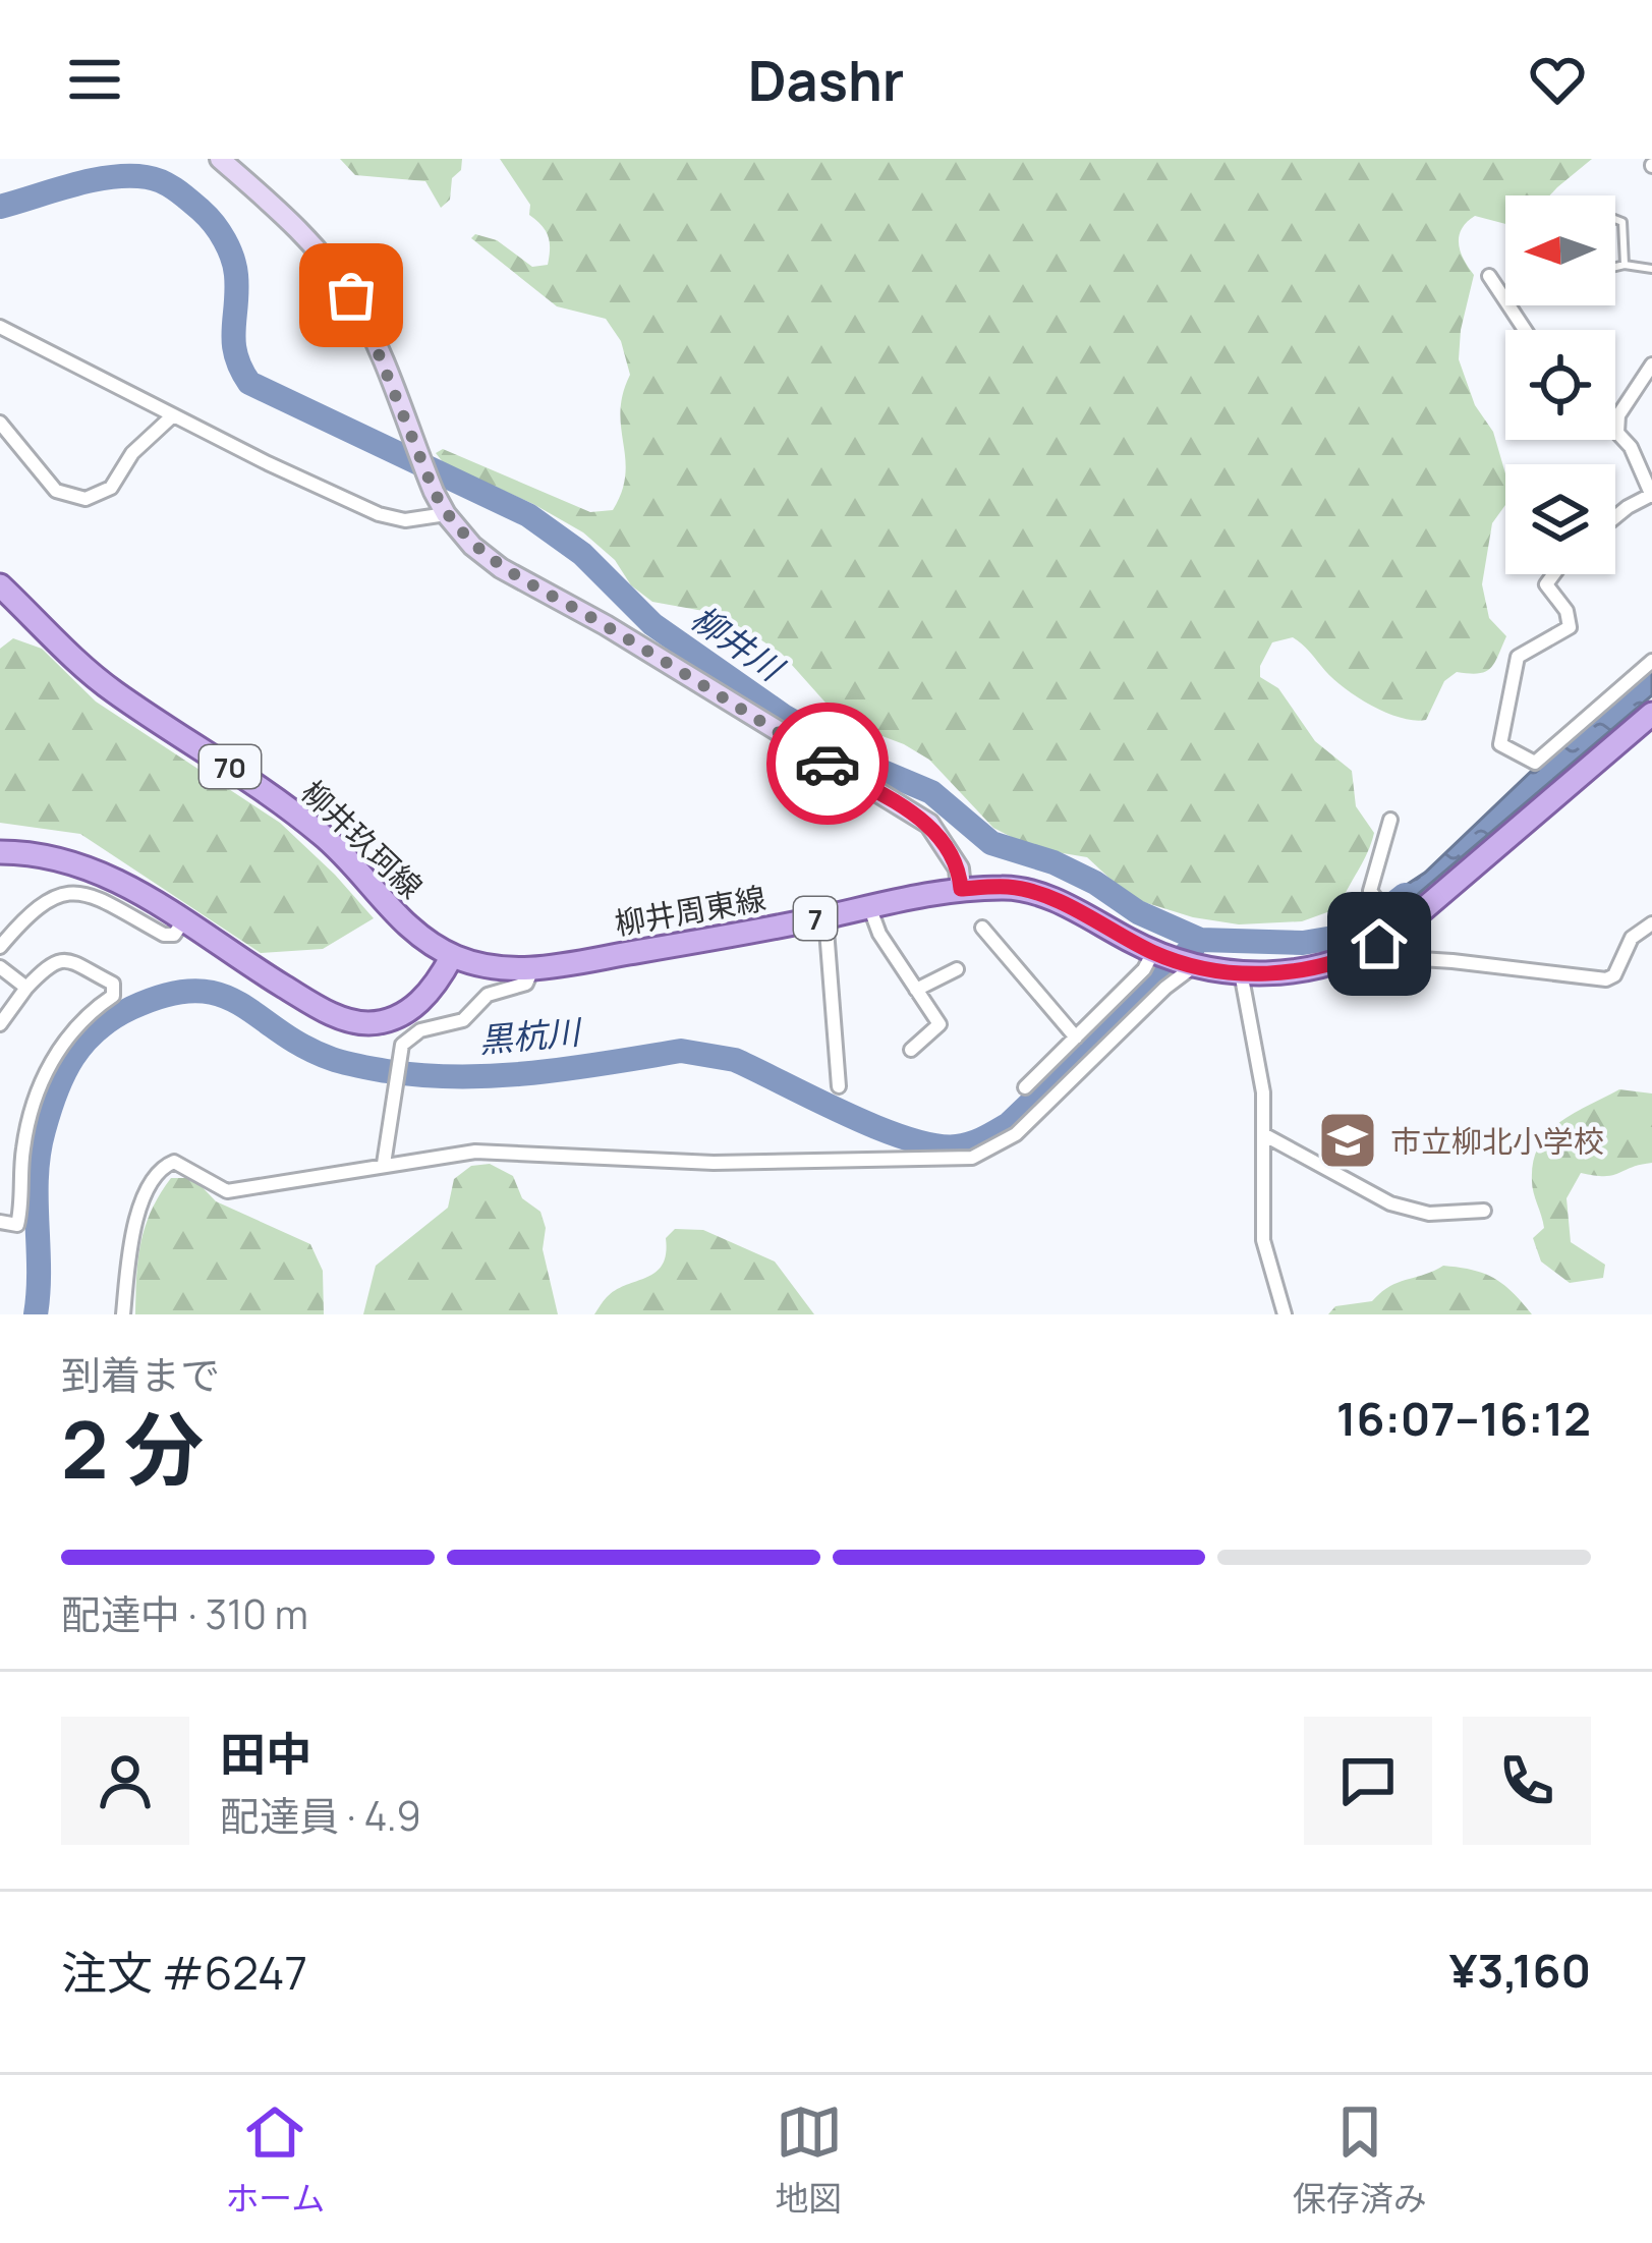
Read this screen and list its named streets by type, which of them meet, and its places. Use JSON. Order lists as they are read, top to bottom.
{
  "streets": {
    "main road": [
      "70",
      "柳井玖珂線",
      "柳井周東線",
      "7"
    ]
  },
  "crossings": [
    ["柳井玖珂線", "柳井周東線"]
  ],
  "water": ["柳井川", "黒杭川"],
  "places": {
    "school or university": ["市立柳北小学校"]
  },
  "north": "left",
  "page": {
    "header": "Dashr",
    "heading": ["2 分", "到着まで", "16:07–16:12"],
    "panel": [
      "田中",
      "配達員 · 4.9",
      "注文 #6247",
      "¥3,160"
    ],
    "bar": "配達中 · 310 m",
    "tabs": ["ホーム", "地図", "保存済み"]
  }
}
